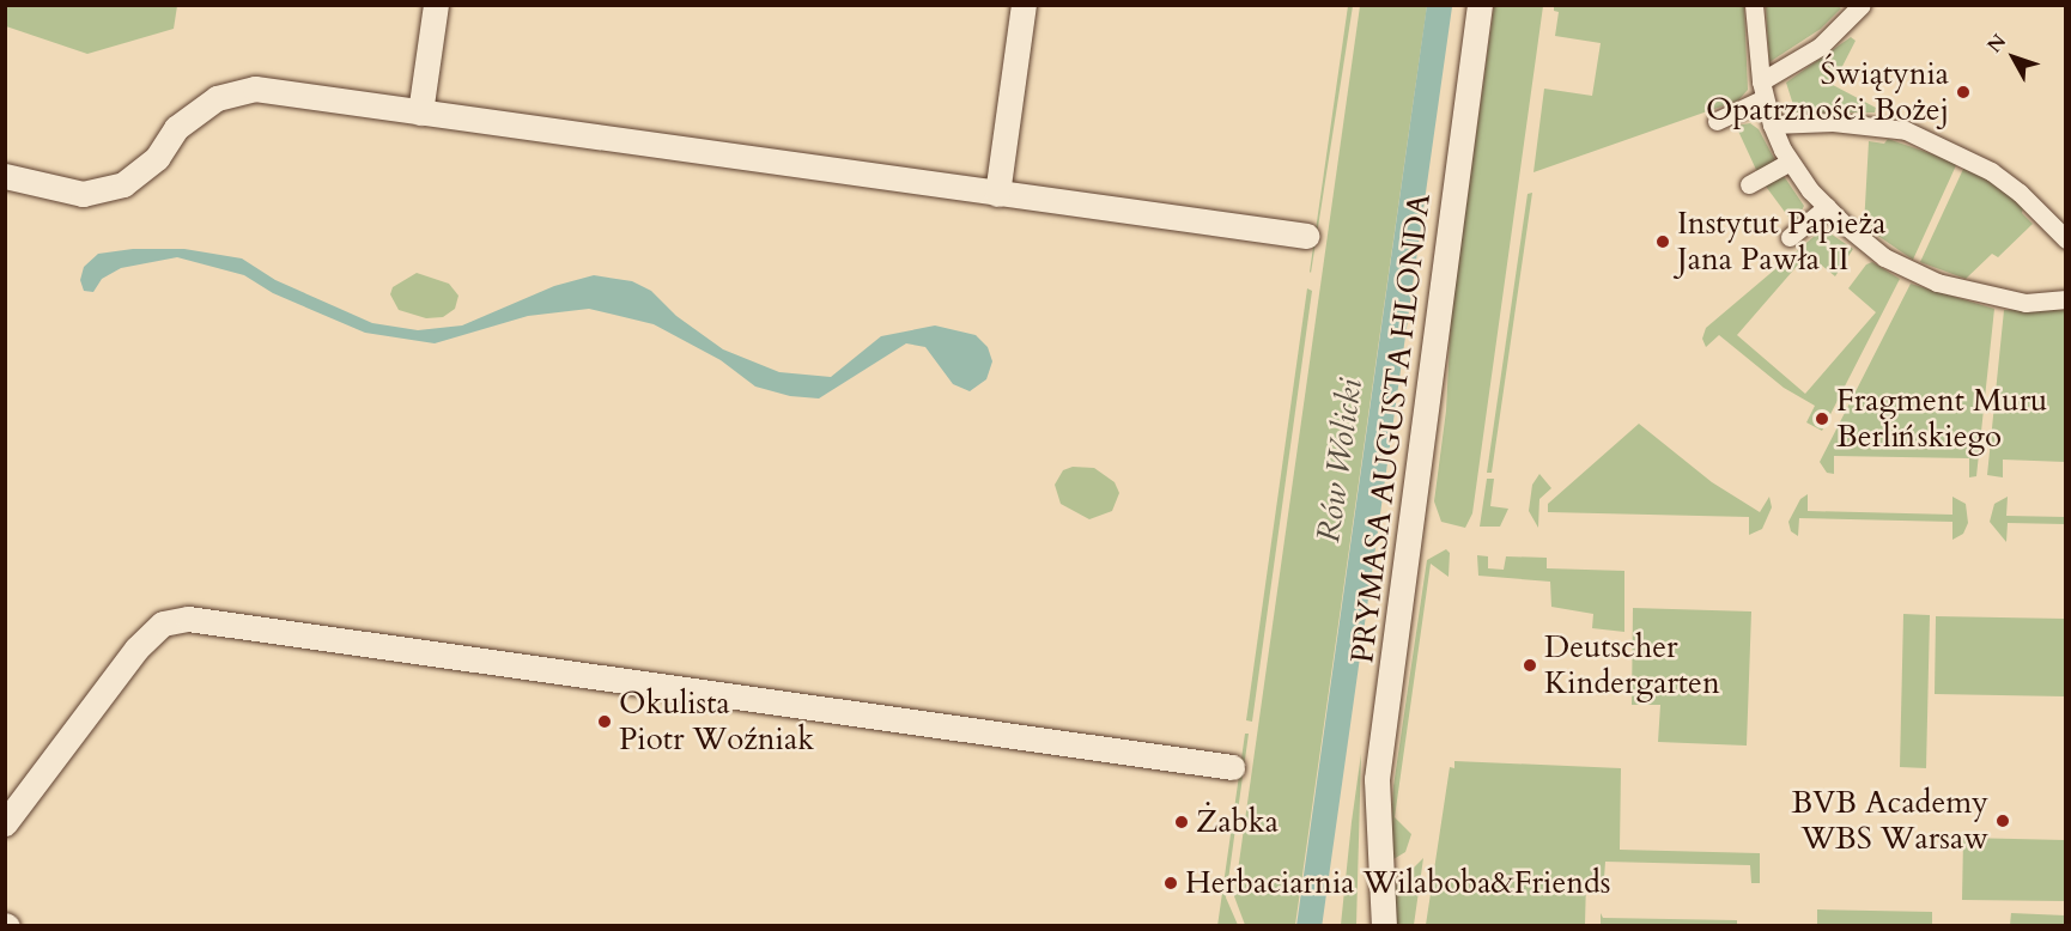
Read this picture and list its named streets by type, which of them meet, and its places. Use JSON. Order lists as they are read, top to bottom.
{
  "streets": {
    "street": ["PRYMASA AUGUSTA HLONDA"]
  },
  "water": ["Rów Wolicki"],
  "places": [
    "Świątynia Opatrzności Bożej",
    "Instytut Papieża Jana Pawła II",
    "Fragment Muru Berlińskiego",
    "Deutscher Kindergarten",
    "Okulista Piotr Woźniak",
    "BVB Academy WBS Warsaw",
    "Żabka",
    "Herbaciarnia Wilaboba&Friends"
  ],
  "north": "top left"
}
